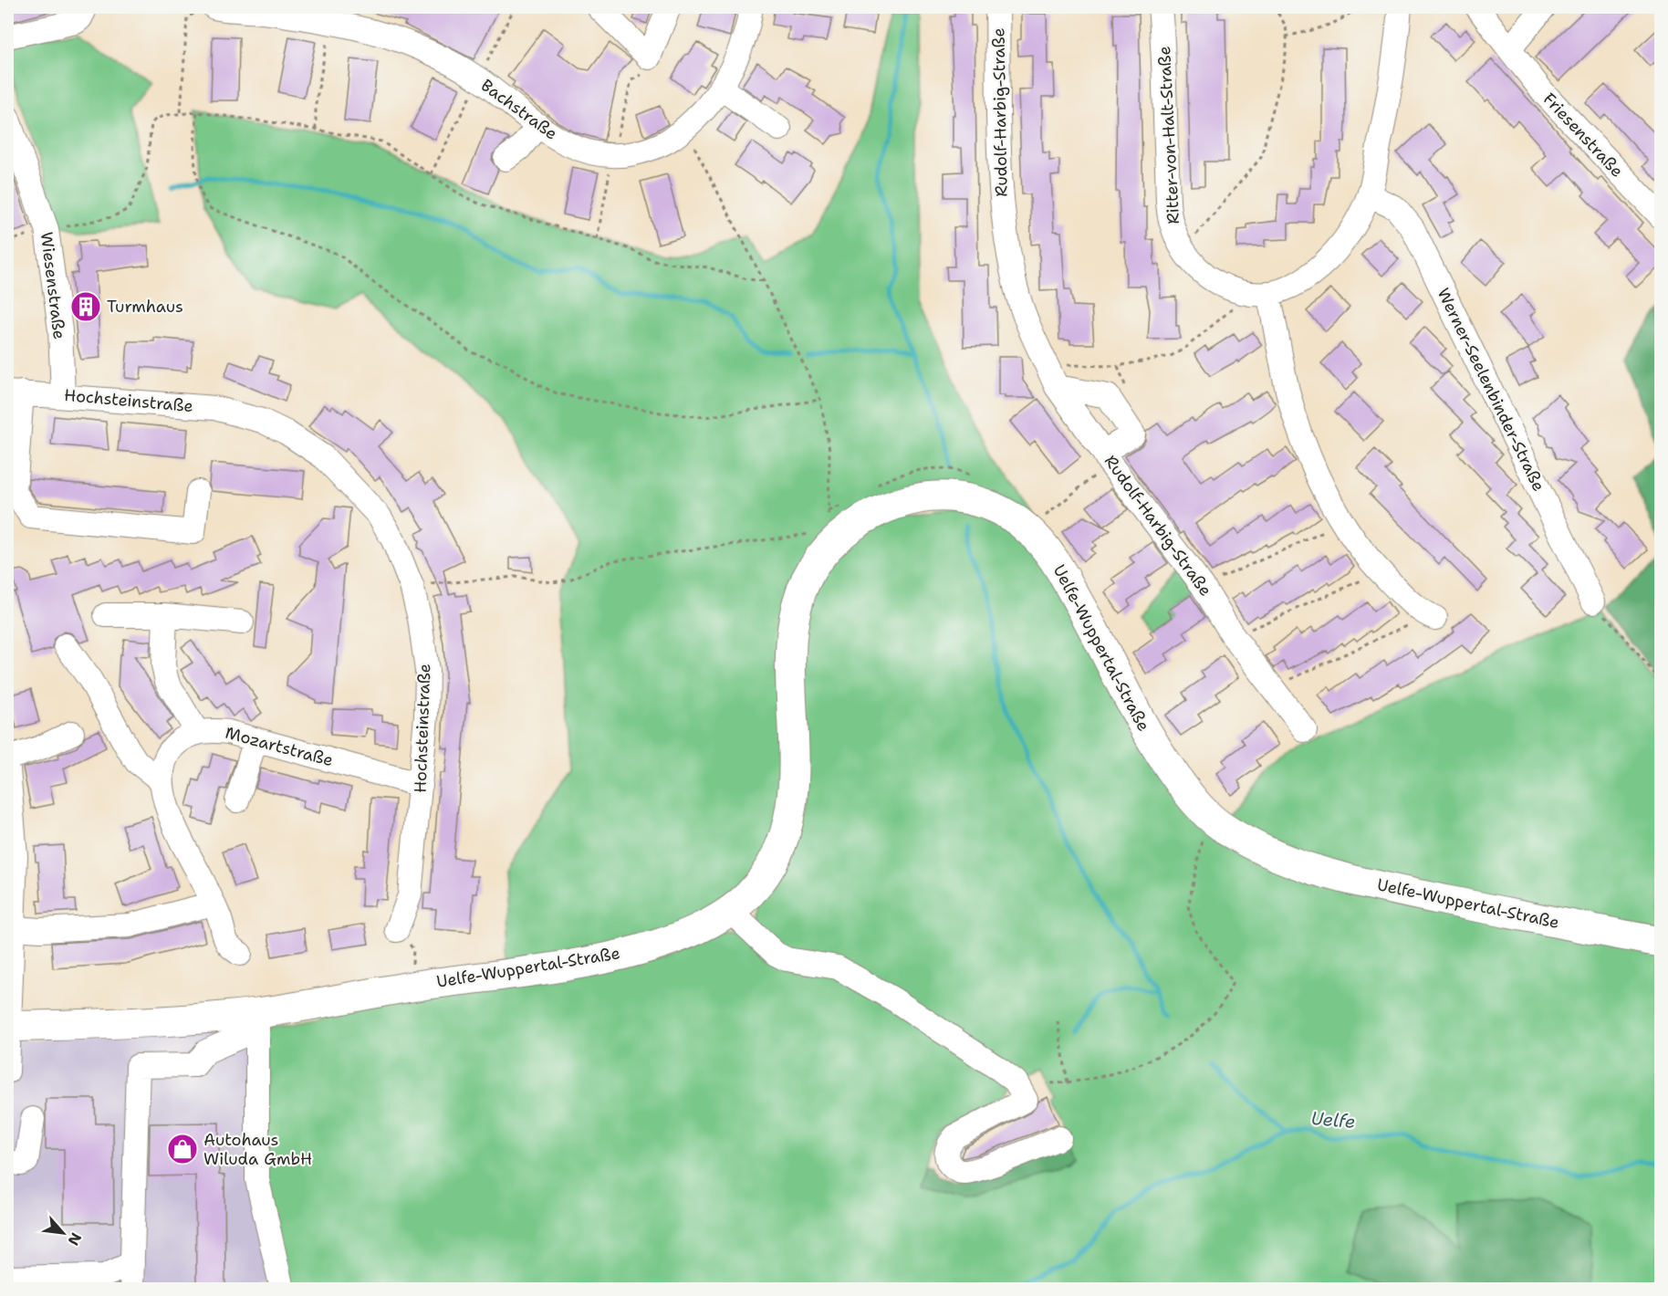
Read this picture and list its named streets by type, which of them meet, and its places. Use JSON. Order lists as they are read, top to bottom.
{
  "streets": {
    "main road": ["Uelfe-Wuppertal-Straße"],
    "street": [
      "Bachstraße",
      "Rudolf-Harbig-Straße",
      "Ritter-von-Halt-Straße",
      "Friesenstraße",
      "Wiesenstraße",
      "Werner-Seelenbinder-Straße",
      "Hochsteinstraße",
      "Mozartstraße"
    ]
  },
  "crossings": [
    ["Wiesenstraße", "Hochsteinstraße"],
    ["Hochsteinstraße", "Mozartstraße"]
  ],
  "water": ["Uelfe"],
  "places": {
    "building": ["Turmhaus"],
    "shop": ["Autohaus Wiluda GmbH"]
  },
  "north": "bottom right"
}
